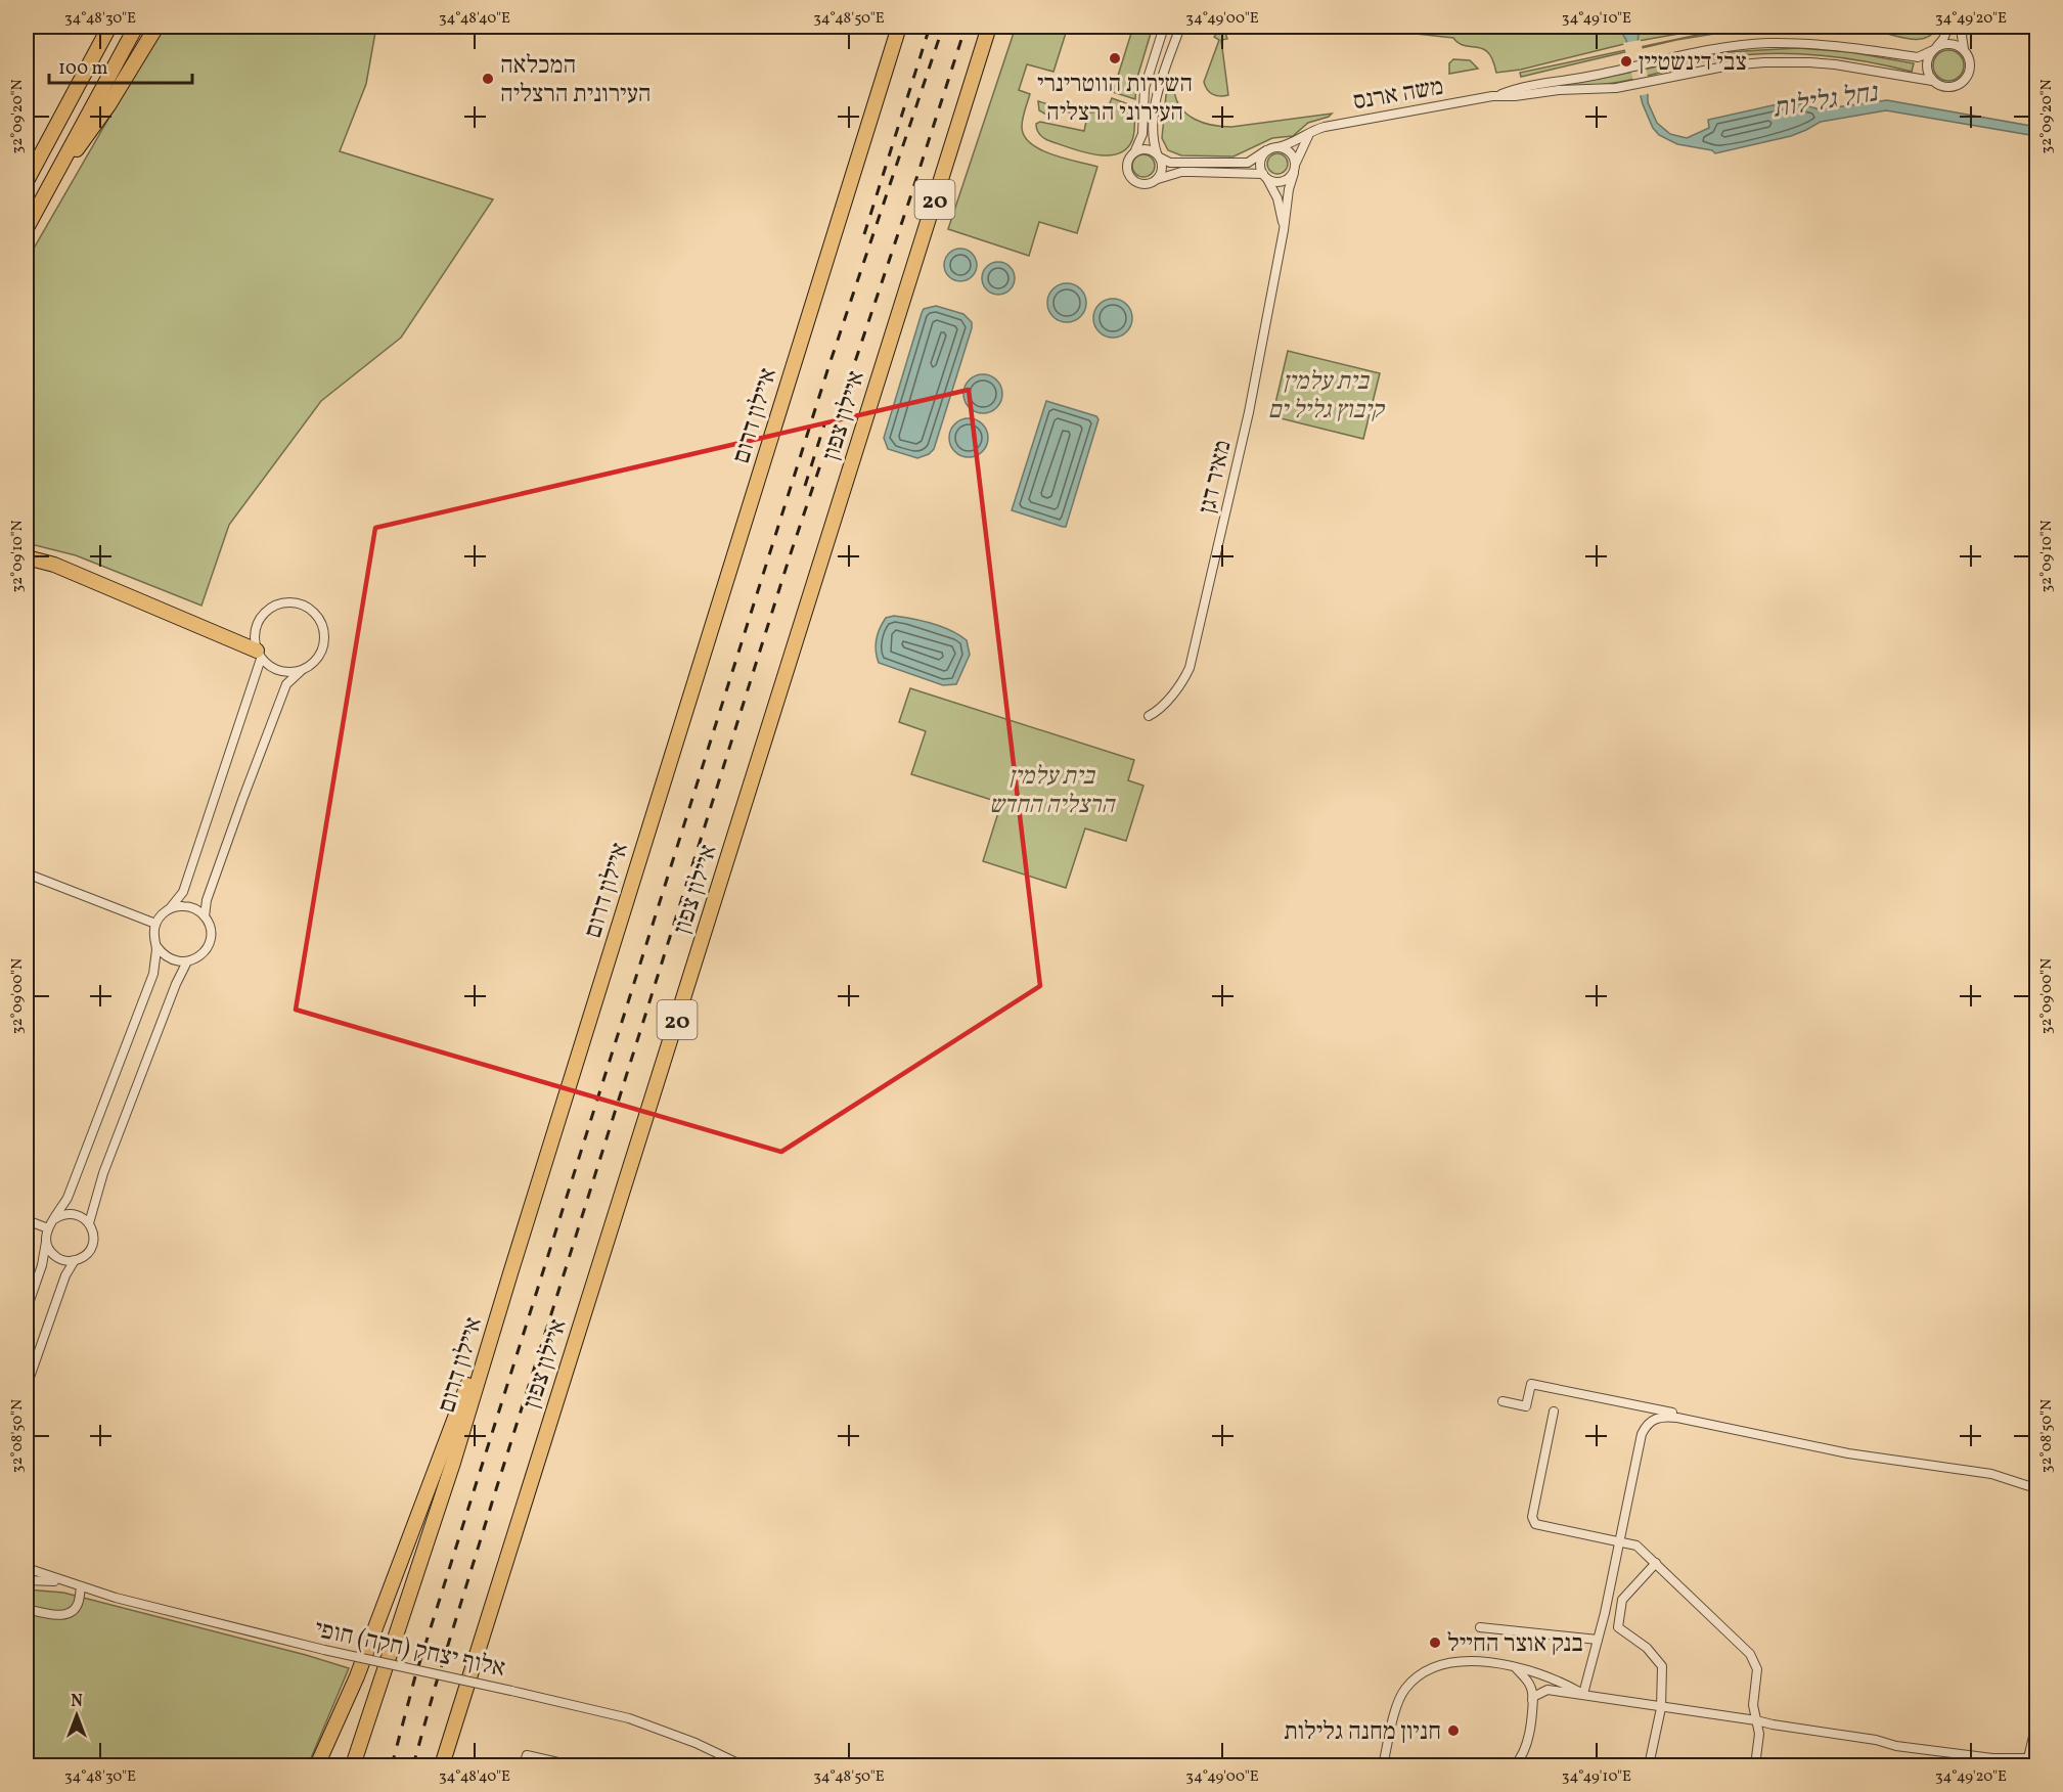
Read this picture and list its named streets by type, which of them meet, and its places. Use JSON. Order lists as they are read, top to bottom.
{
  "streets": {
    "highway": ["20", "איילון דרום", "איילון צפון"],
    "street": ["משה ארנס", "מאיר דגן", "אלוף יצחק (חקה) חופי"]
  },
  "crossings": [
    ["משה ארנס", "מאיר דגן"]
  ],
  "water": ["נחל גלילות"],
  "parks": ["בית עלמין קיבוץ גליל ים", "בית עלמין הרצליה החדש"],
  "places": [
    "השירות הווטרינרי העירוני הרצליה",
    "צבי דינשטיין",
    "המכלאה העירונית הרצליה",
    "בנק אוצר החייל",
    "חניון מחנה גלילות"
  ],
  "scale_bar": "100 m",
  "north": "top",
  "coordinates": [
    "34°48'30\"E",
    "34°48'40\"E",
    "34°48'50\"E",
    "34°49'00\"E",
    "34°49'10\"E",
    "34°49'20\"E",
    "32°09'20\"N",
    "32°09'10\"N",
    "32°09'00\"N",
    "32°08'50\"N"
  ]
}
